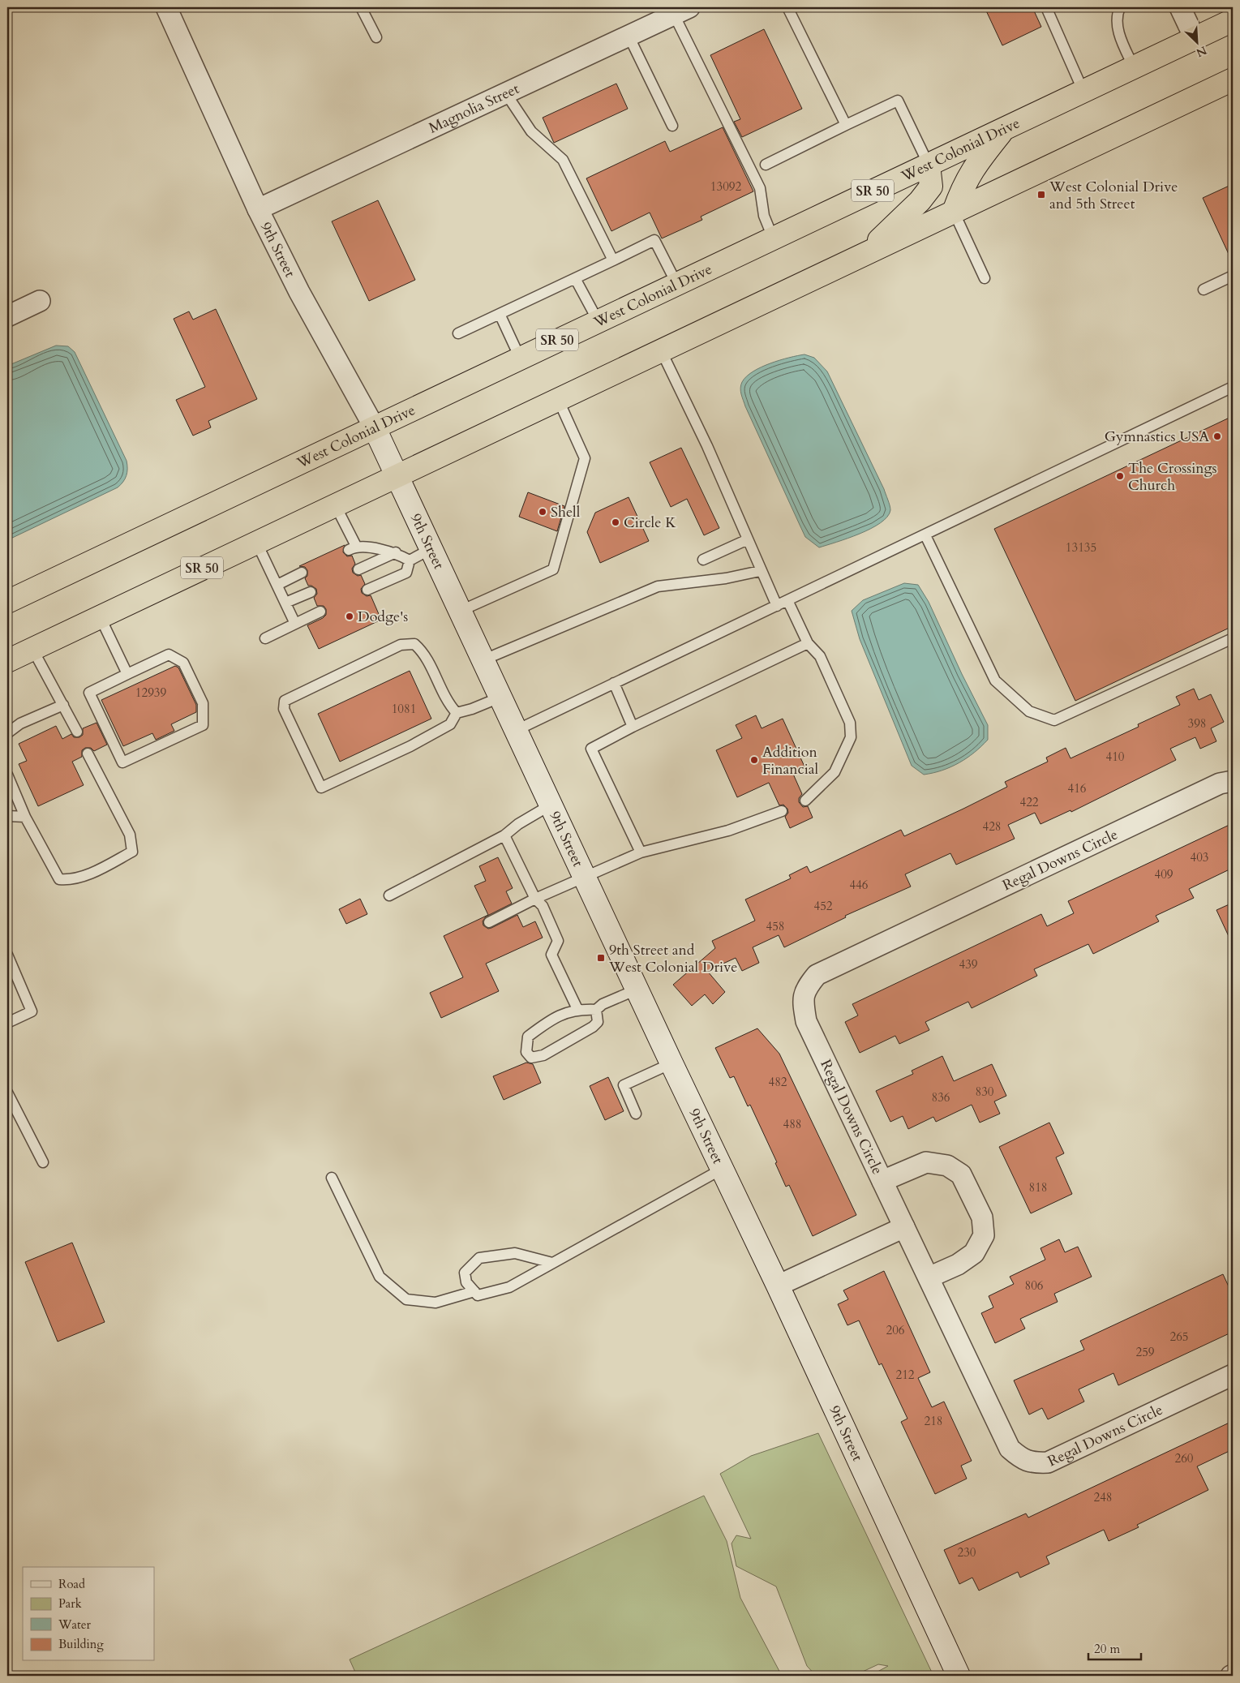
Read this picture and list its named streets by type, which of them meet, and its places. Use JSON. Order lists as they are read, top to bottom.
{
  "streets": {
    "highway": ["West Colonial Drive", "SR 50"],
    "street": ["Magnolia Street", "9th Street", "Regal Downs Circle"]
  },
  "crossings": [
    ["Magnolia Street", "9th Street"],
    ["West Colonial Drive", "9th Street"],
    ["SR 50", "9th Street"]
  ],
  "places": {
    "transit": ["West Colonial Drive and 5th Street", "9th Street and West Colonial Drive"],
    "other": [
      "Gymnastics USA",
      "The Crossings Church",
      "Shell",
      "Circle K",
      "Dodge's",
      "Addition Financial"
    ]
  },
  "house_numbers": [
    "13092",
    "13135",
    "12939",
    "1081",
    "398",
    "410",
    "416",
    "422",
    "428",
    "403",
    "409",
    "446",
    "452",
    "458",
    "439",
    "482",
    "830",
    "836",
    "488",
    "818",
    "806",
    "206",
    "265",
    "259",
    "212",
    "218",
    "260",
    "248",
    "230"
  ],
  "legend": [
    "Road",
    "Park",
    "Water",
    "Building"
  ],
  "scale_bar": "20 m",
  "north": "bottom right"
}
